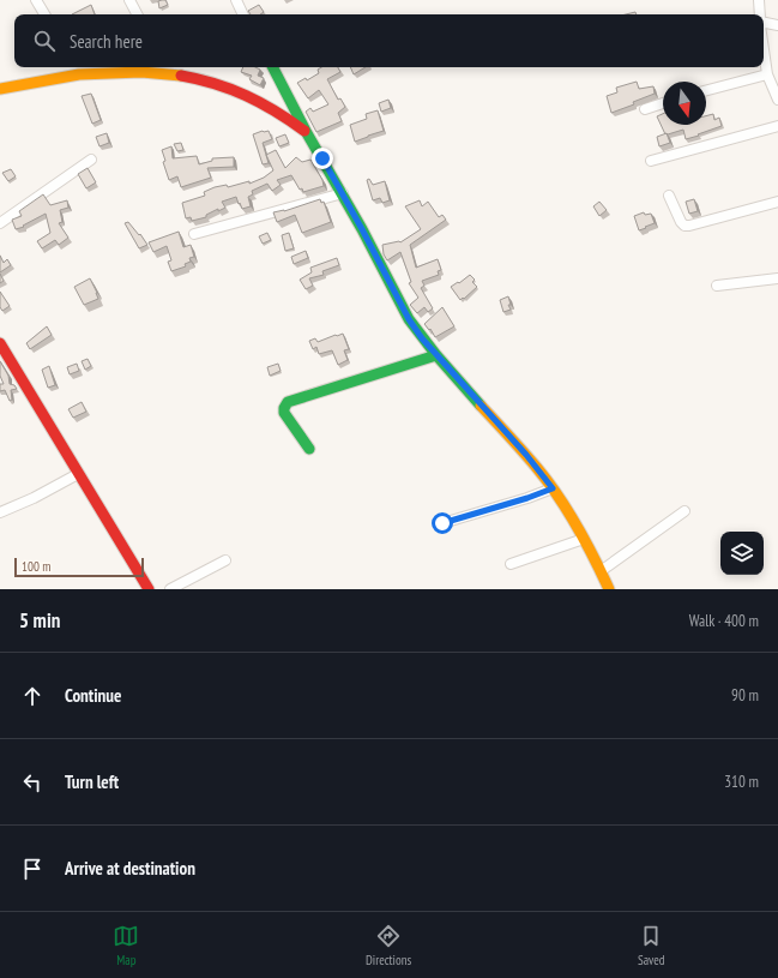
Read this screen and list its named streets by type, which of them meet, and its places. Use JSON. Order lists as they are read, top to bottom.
{
  "scale_bar": "100 m",
  "north": "bottom",
  "page": {
    "search": "Search here",
    "scale": "100 m",
    "heading": ["5 min", "Walk · 400 m"],
    "list": [
      ["Continue", "90 m"],
      ["Turn left", "310 m"],
      "Arrive at destination"
    ],
    "nav": ["Map", "Directions", "Saved"]
  }
}
